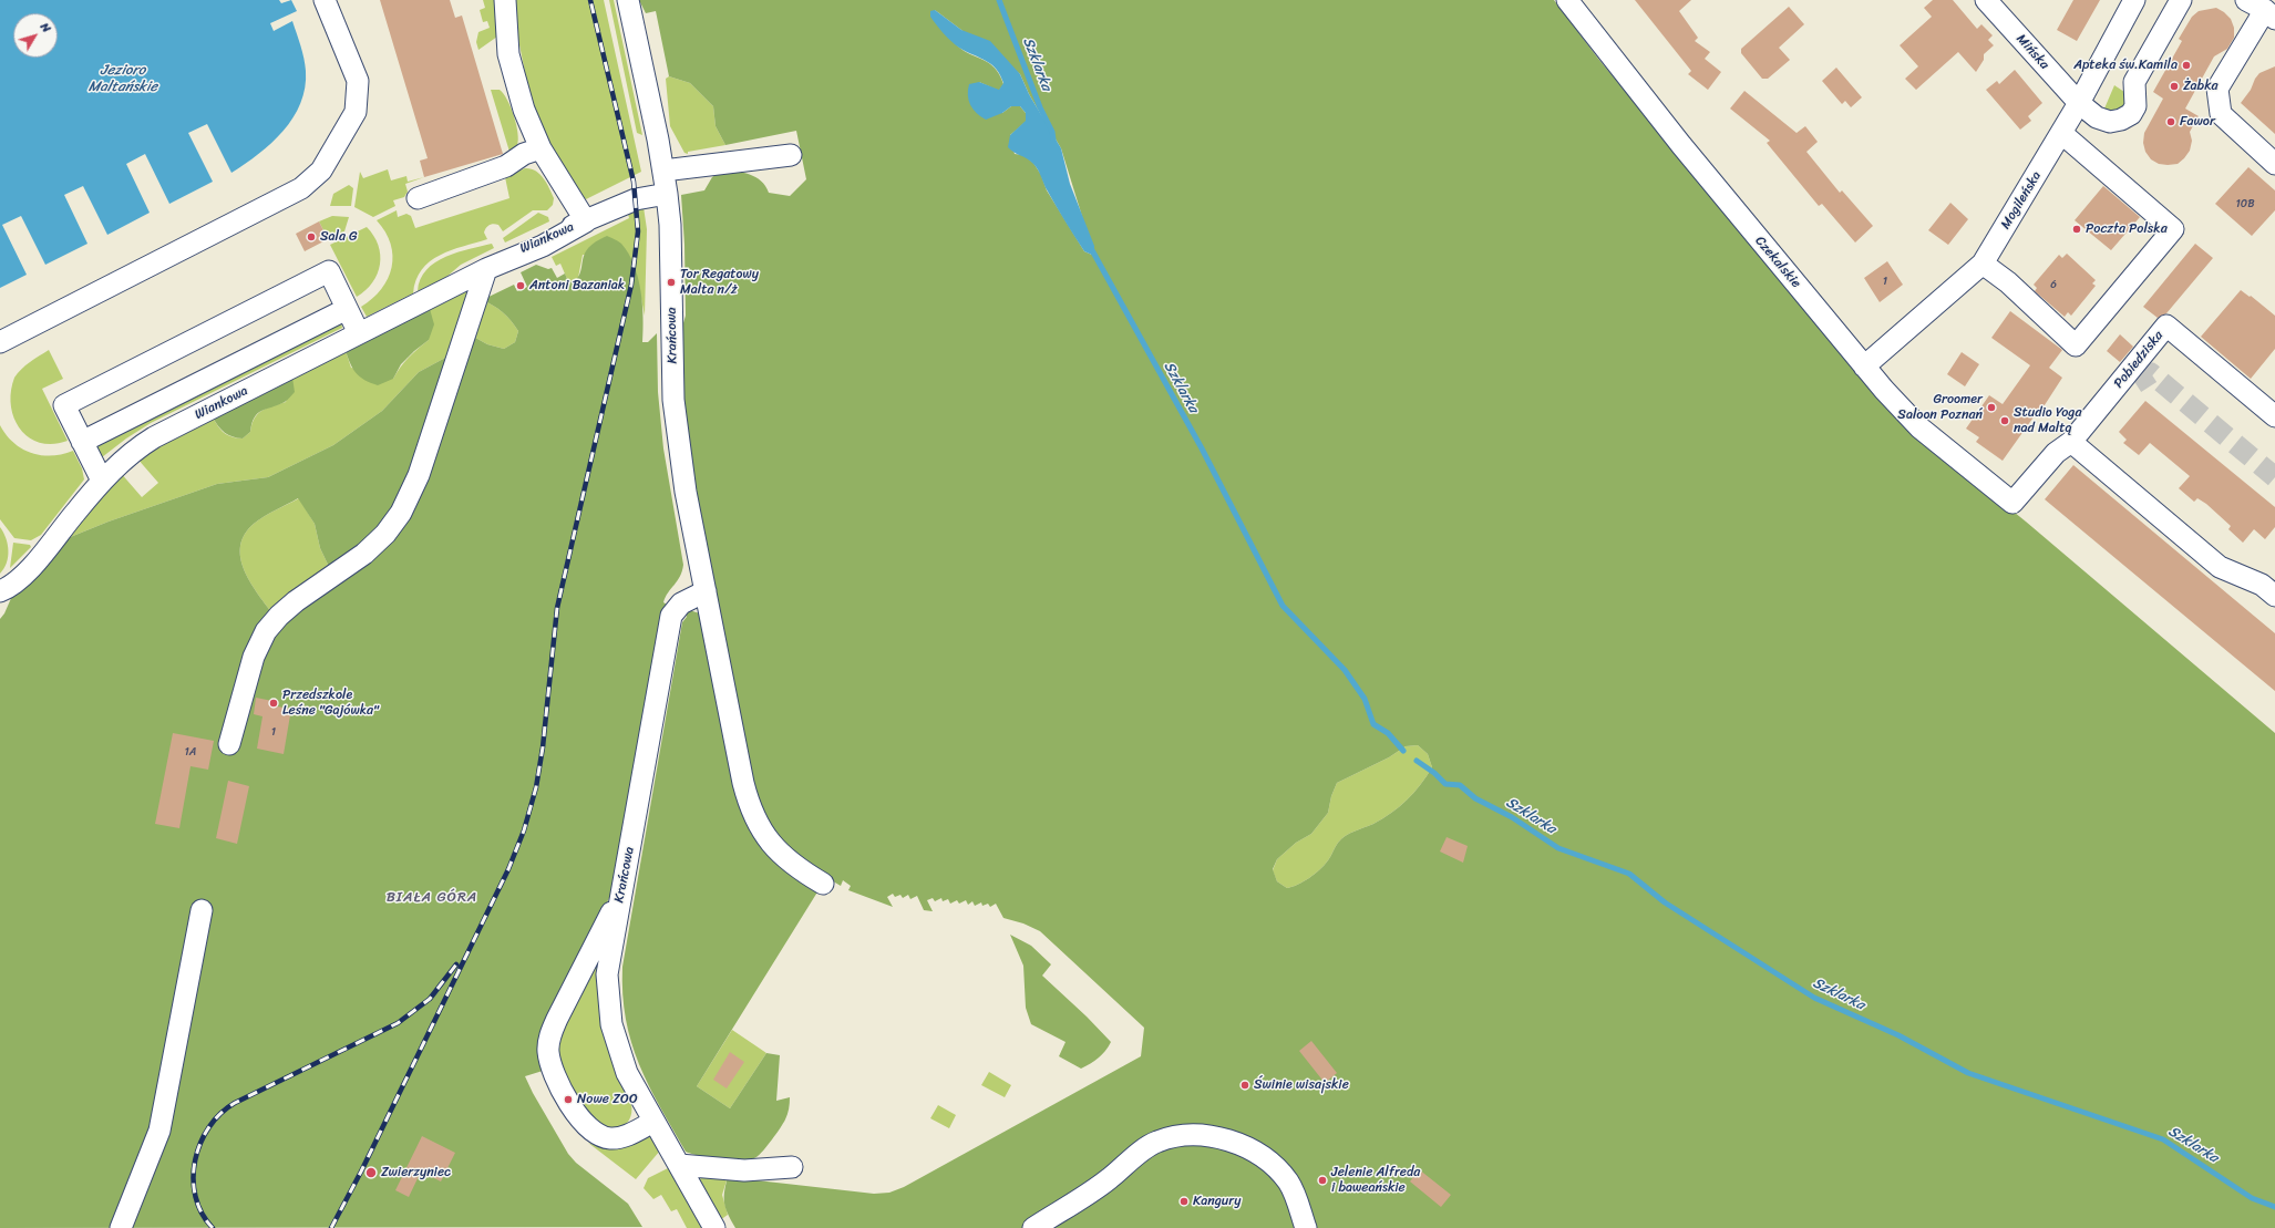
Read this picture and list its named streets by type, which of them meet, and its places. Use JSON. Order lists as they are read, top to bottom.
{
  "streets": {
    "street": [
      "Mińska",
      "Mogileńska",
      "Wiankowa",
      "Czekalskie",
      "Krańcowa",
      "Pobiedziska"
    ]
  },
  "crossings": [
    ["Mińska", "Mogileńska"],
    ["Mogileńska", "Czekalskie"],
    ["Wiankowa", "Krańcowa"],
    ["Czekalskie", "Pobiedziska"]
  ],
  "districts": ["BIAŁA GÓRA"],
  "water": ["Szklarka", "Jezioro Maltańskie"],
  "places": [
    "Apteka św.Kamila",
    "Żabka",
    "Fawor",
    "Poczta Polska",
    "Sala G",
    "Tor Regatowy Malta n/ż",
    "Antoni Bazaniak",
    "Groomer Saloon Poznań",
    "Studio Yoga nad Maltą",
    "Przedszkole Leśne \"Gajówka\"",
    "Świnie wisajskie",
    "Nowe ZOO",
    "Zwierzyniec",
    "Jelenie Alfreda i baweańskie",
    "Kangury"
  ],
  "house_numbers": [
    "10B",
    "1",
    "6",
    "1",
    "1A"
  ],
  "north": "top right"
}
